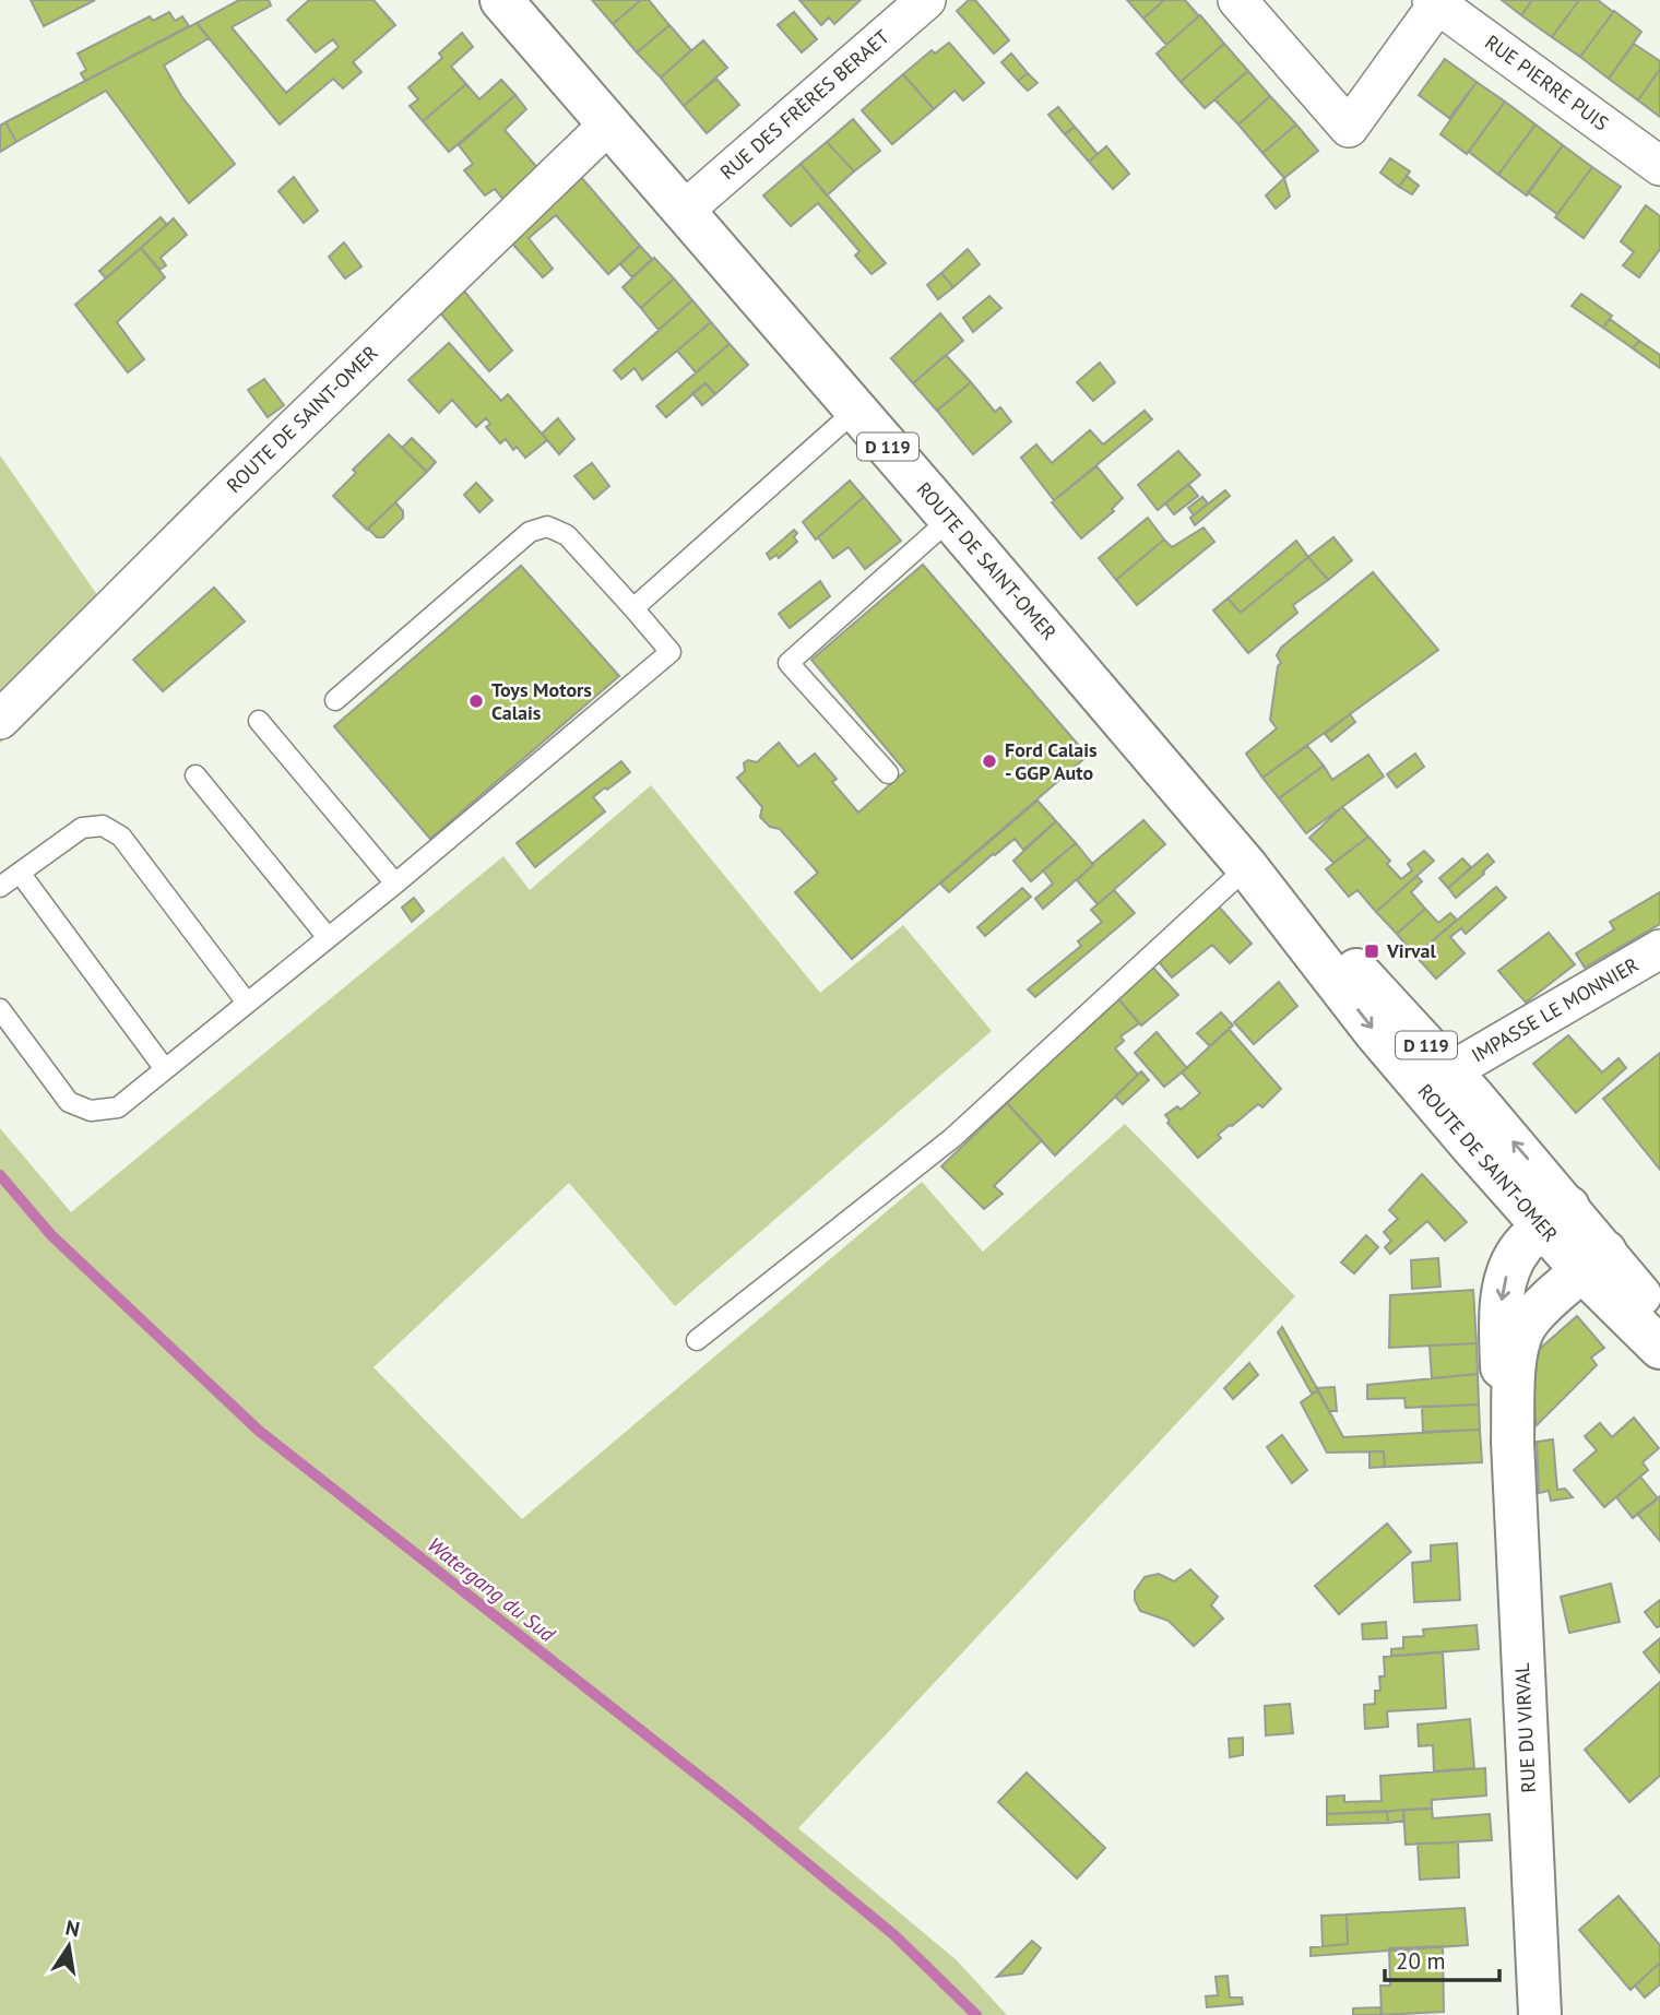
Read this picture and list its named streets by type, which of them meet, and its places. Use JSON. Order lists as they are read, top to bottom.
{
  "streets": {
    "main road": ["ROUTE DE SAINT-OMER", "D 119", "RUE DU VIRVAL"],
    "street": ["RUE PIERRE PUIS", "RUE DES FRÈRES BERAET", "IMPASSE LE MONNIER"]
  },
  "crossings": [
    ["RUE DES FRÈRES BERAET", "ROUTE DE SAINT-OMER"],
    ["ROUTE DE SAINT-OMER", "IMPASSE LE MONNIER"],
    ["ROUTE DE SAINT-OMER", "RUE DU VIRVAL"]
  ],
  "water": ["Watergang du Sud"],
  "places": {
    "other": ["Toys Motors Calais", "Ford Calais - GGP Auto"],
    "transit": ["Virval"]
  },
  "scale_bar": "20 m",
  "north": "top"
}
